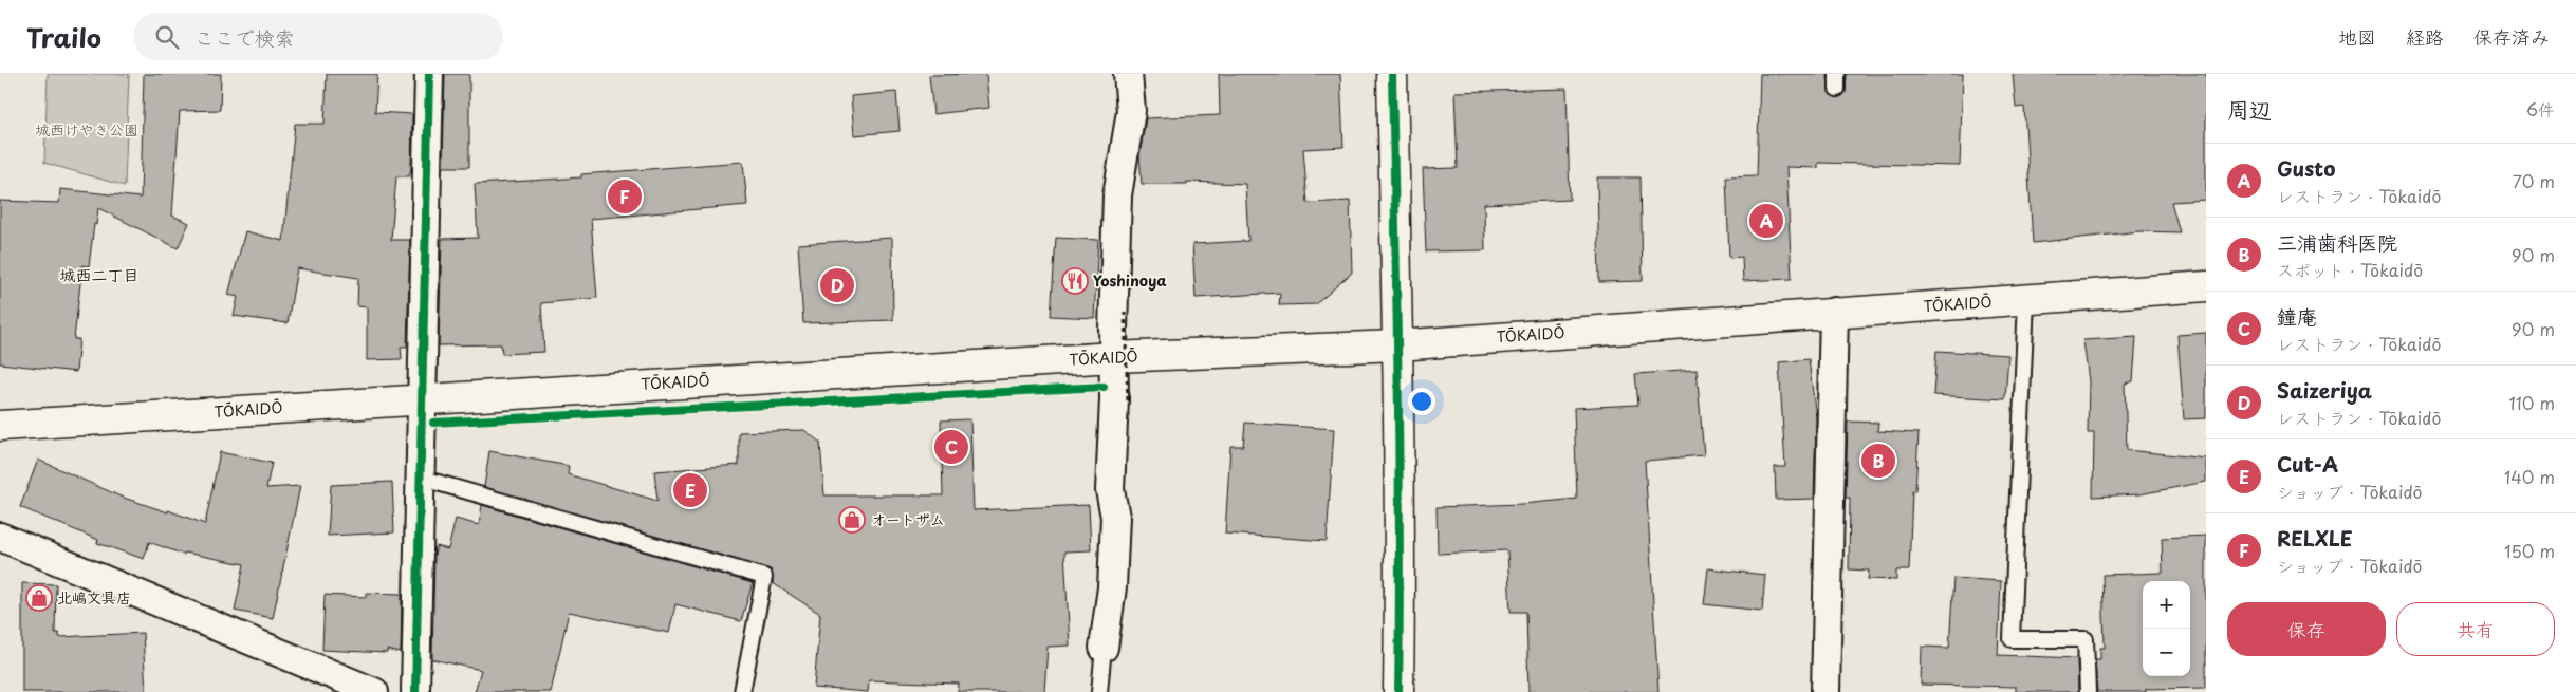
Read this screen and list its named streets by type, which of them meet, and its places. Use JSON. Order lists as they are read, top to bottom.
{
  "streets": {
    "main road": ["TŌKAIDŌ"]
  },
  "districts": ["城西二丁目"],
  "parks": ["城西けやき公園"],
  "places": {
    "restaurant": ["Yoshinoya"],
    "shop": ["オートザム", "北嶋文具店"]
  },
  "page": {
    "header": "Trailo",
    "search": "ここで検索",
    "nav": ["地図", "経路", "保存済み"],
    "heading": ["周辺", "6件"],
    "list": [
      {
        "mark": "A",
        "name": "Gusto",
        "note": "レストラン · Tōkaidō",
        "value": "70 m"
      },
      {
        "mark": "B",
        "name": "三浦歯科医院",
        "note": "スポット · Tōkaidō",
        "value": "90 m"
      },
      {
        "mark": "C",
        "name": "鐘庵",
        "note": "レストラン · Tōkaidō",
        "value": "90 m"
      },
      {
        "mark": "D",
        "name": "Saizeriya",
        "note": "レストラン · Tōkaidō",
        "value": "110 m"
      },
      {
        "mark": "E",
        "name": "Cut-A",
        "note": "ショップ · Tōkaidō",
        "value": "140 m"
      },
      {
        "mark": "F",
        "name": "RELXLE",
        "note": "ショップ · Tōkaidō",
        "value": "150 m"
      }
    ],
    "pins": [
      "F",
      "A",
      "D",
      "C",
      "B",
      "E"
    ],
    "map_buttons": ["+", "−"],
    "buttons": ["保存", "共有"]
  }
}
